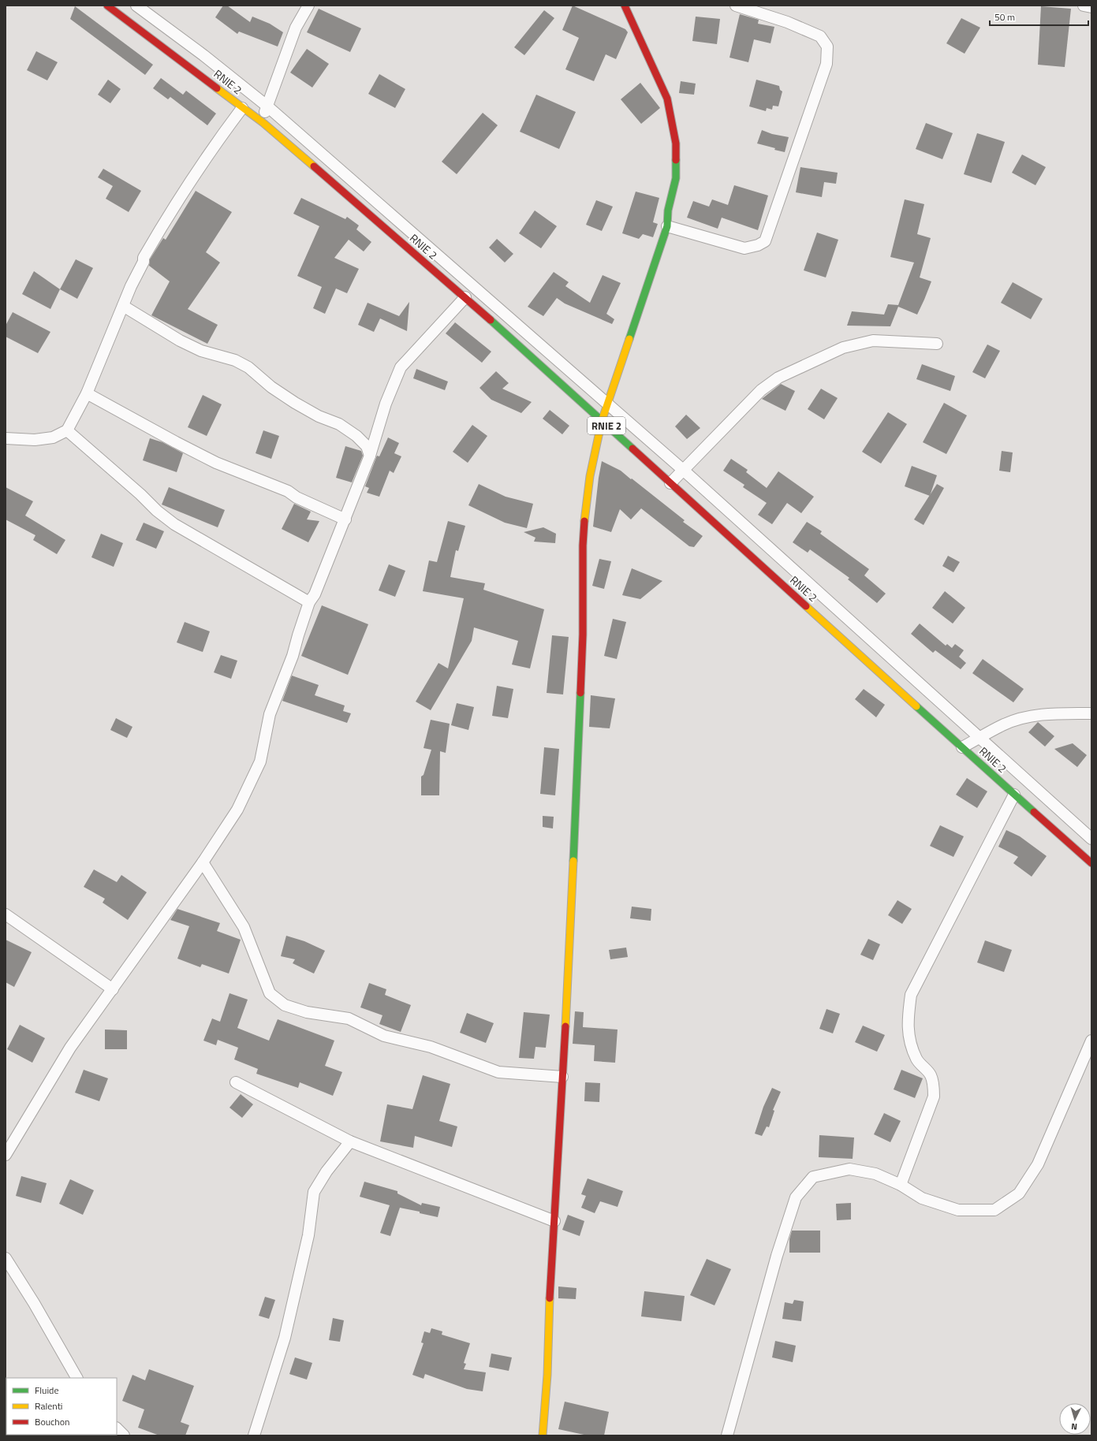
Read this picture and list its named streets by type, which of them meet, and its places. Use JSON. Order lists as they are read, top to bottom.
{
  "streets": {
    "main road": ["RNIE 2"]
  },
  "legend": ["Fluide", "Ralenti", "Bouchon"],
  "scale_bar": "50 m",
  "north": "bottom"
}
